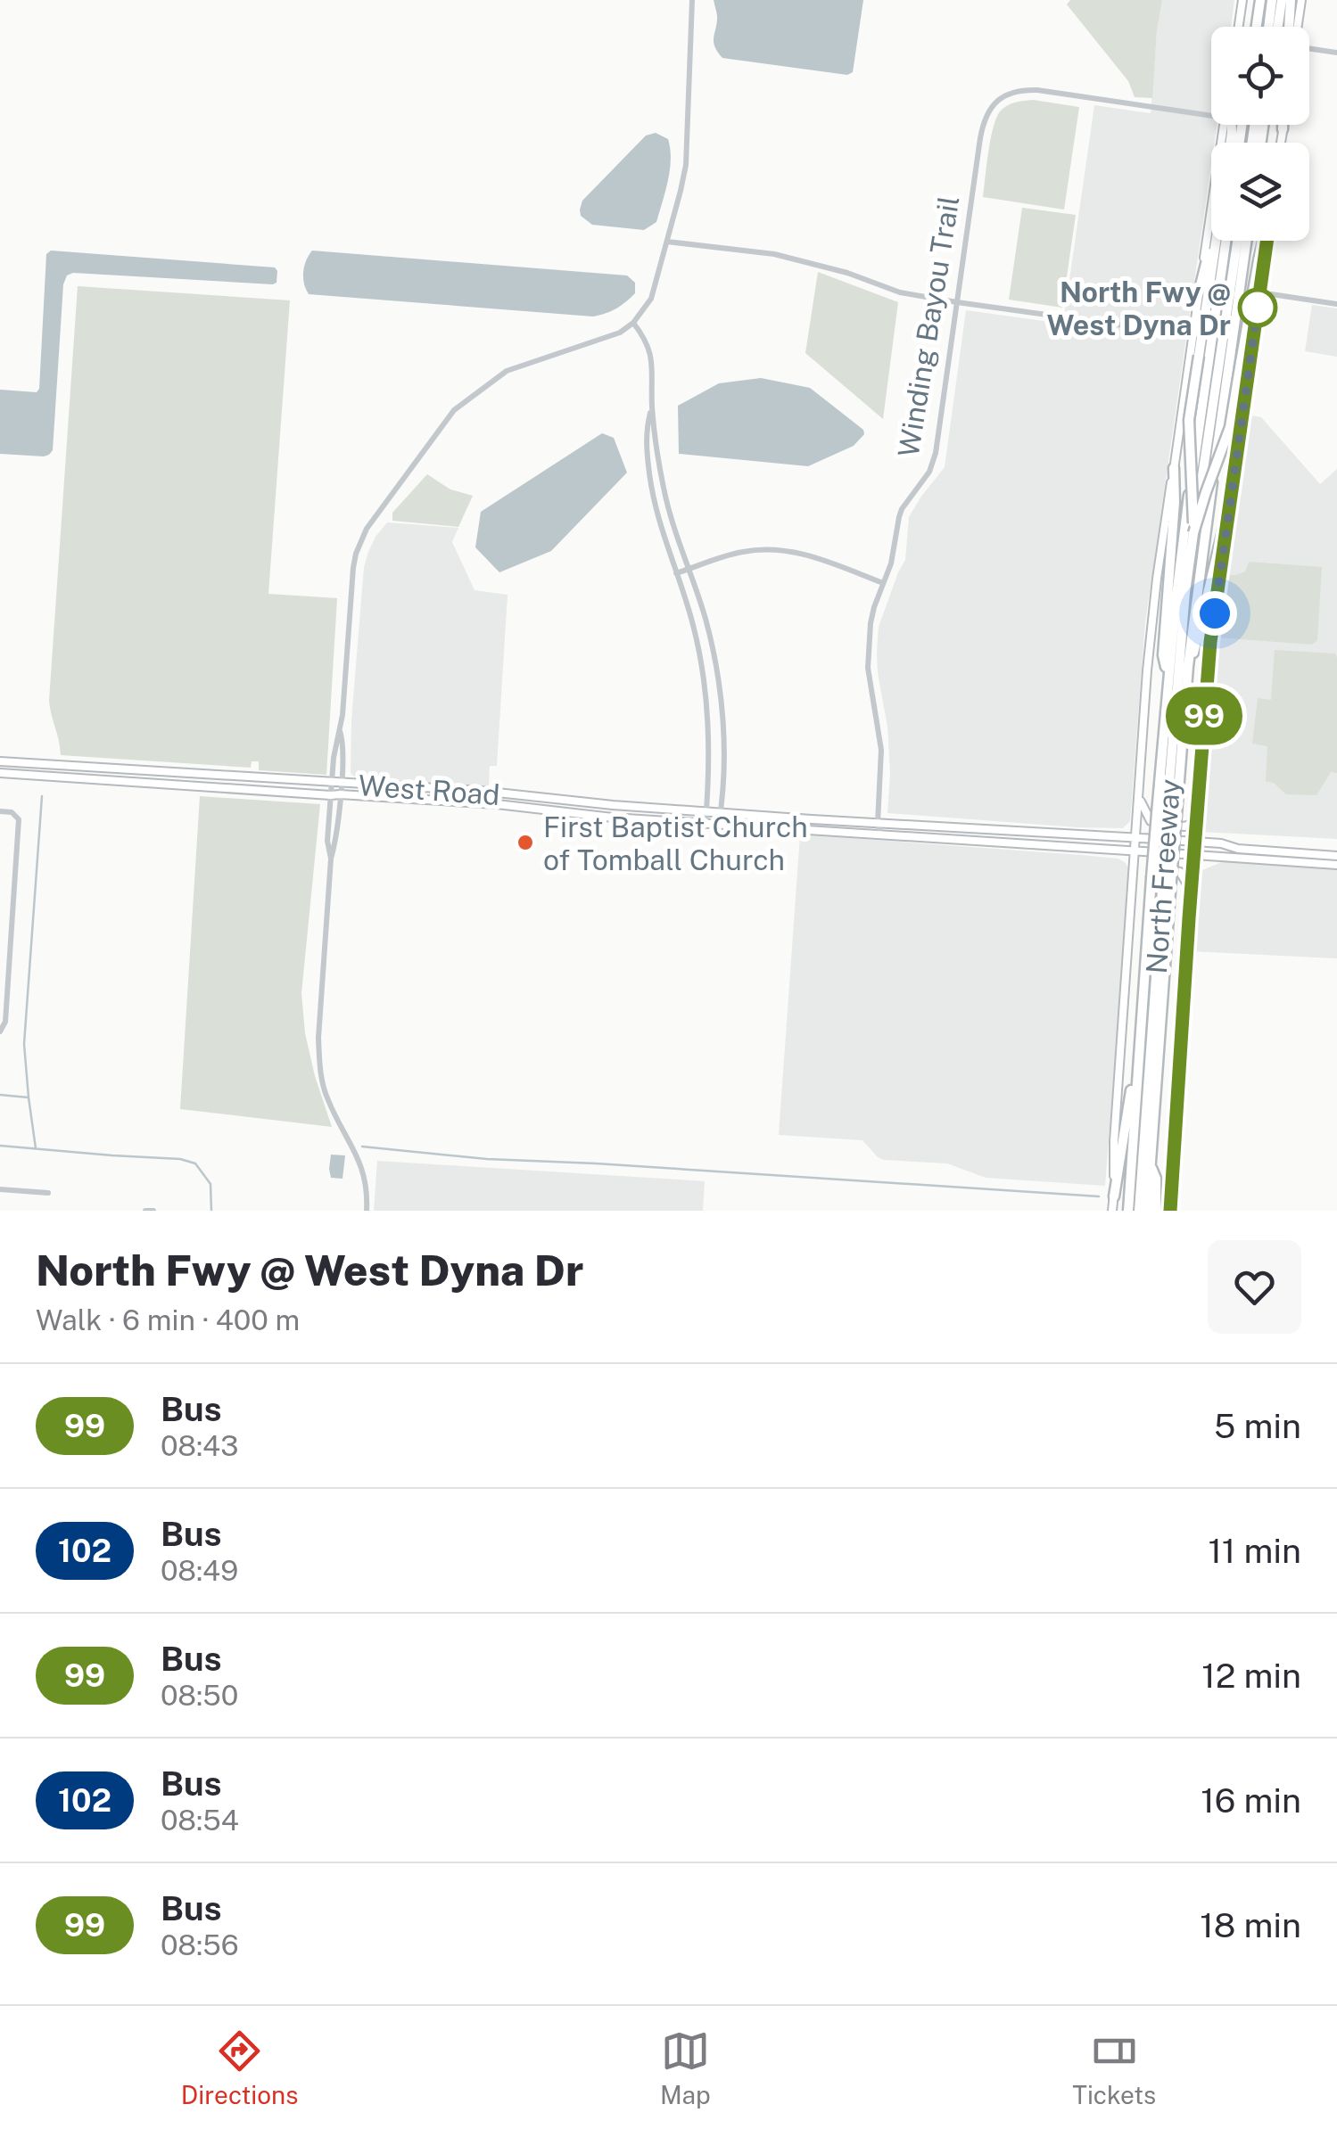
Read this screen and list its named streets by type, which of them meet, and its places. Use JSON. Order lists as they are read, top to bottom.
{
  "streets": {
    "highway": ["North Freeway"],
    "main road": ["West Road"],
    "street": ["Winding Bayou Trail"]
  },
  "crossings": [
    ["Winding Bayou Trail", "West Road"]
  ],
  "places": ["North Fwy @ West Dyna Dr", "First Baptist Church of Tomball Church"],
  "lines": ["bus line 99"],
  "page": {
    "on_map": "99",
    "heading": ["North Fwy @ West Dyna Dr", "Walk · 6 min · 400 m"],
    "list": [
      {
        "mark": "99",
        "name": "Bus",
        "note": "08:43",
        "value": "5 min"
      },
      {
        "mark": "102",
        "name": "Bus",
        "note": "08:49",
        "value": "11 min"
      },
      {
        "mark": "99",
        "name": "Bus",
        "note": "08:50",
        "value": "12 min"
      },
      {
        "mark": "102",
        "name": "Bus",
        "note": "08:54",
        "value": "16 min"
      },
      {
        "mark": "99",
        "name": "Bus",
        "note": "08:56",
        "value": "18 min"
      }
    ],
    "tabs": ["Directions", "Map", "Tickets"]
  }
}
